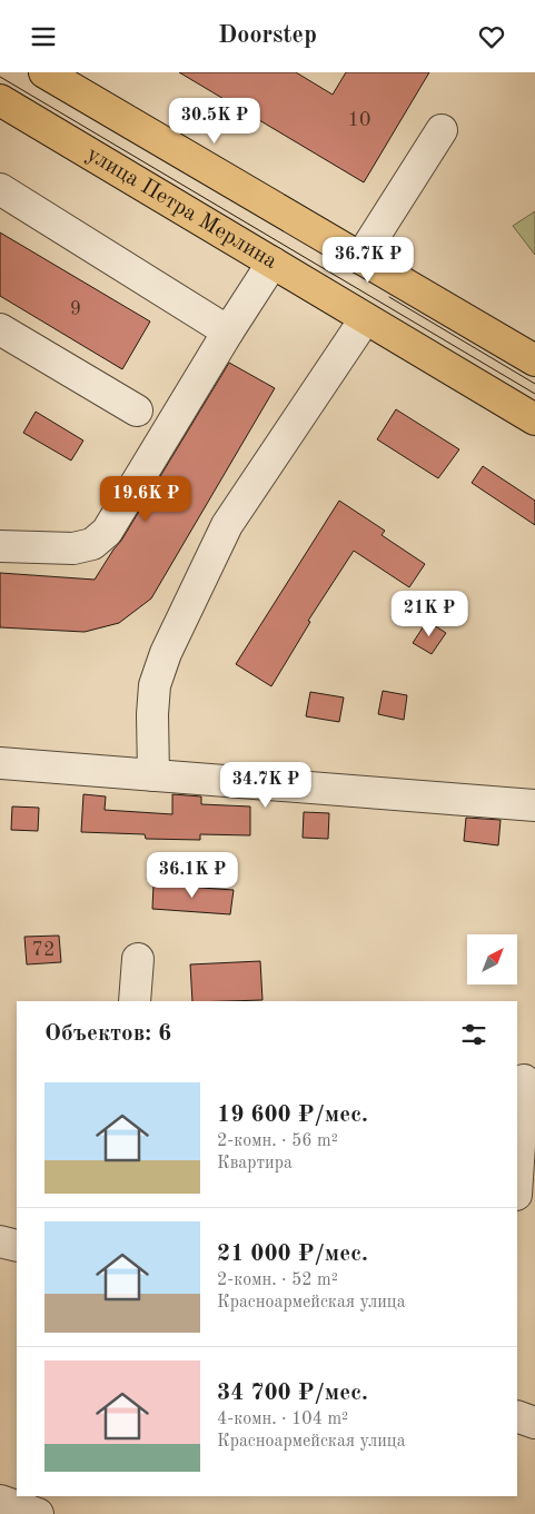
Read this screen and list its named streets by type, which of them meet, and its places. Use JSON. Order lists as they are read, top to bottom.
{
  "streets": {
    "main road": ["улица Петра Мерлина"]
  },
  "house_numbers": ["10", "9", "72"],
  "north": "top right",
  "page": {
    "header": "Doorstep",
    "price": [
      "30.5K ₽",
      "36.7K ₽",
      "19.6K ₽",
      "21K ₽",
      "34.7K ₽",
      "36.1K ₽"
    ],
    "heading": "Объектов: 6",
    "list": [
      {
        "name": "19 600 ₽/мес.",
        "note": "2-комн. · 56 m² · Квартира"
      },
      {
        "name": "21 000 ₽/мес.",
        "note": "2-комн. · 52 m² · Красноармейская улица"
      },
      {
        "name": "34 700 ₽/мес.",
        "note": "4-комн. · 104 m² · Красноармейская улица"
      }
    ]
  }
}
